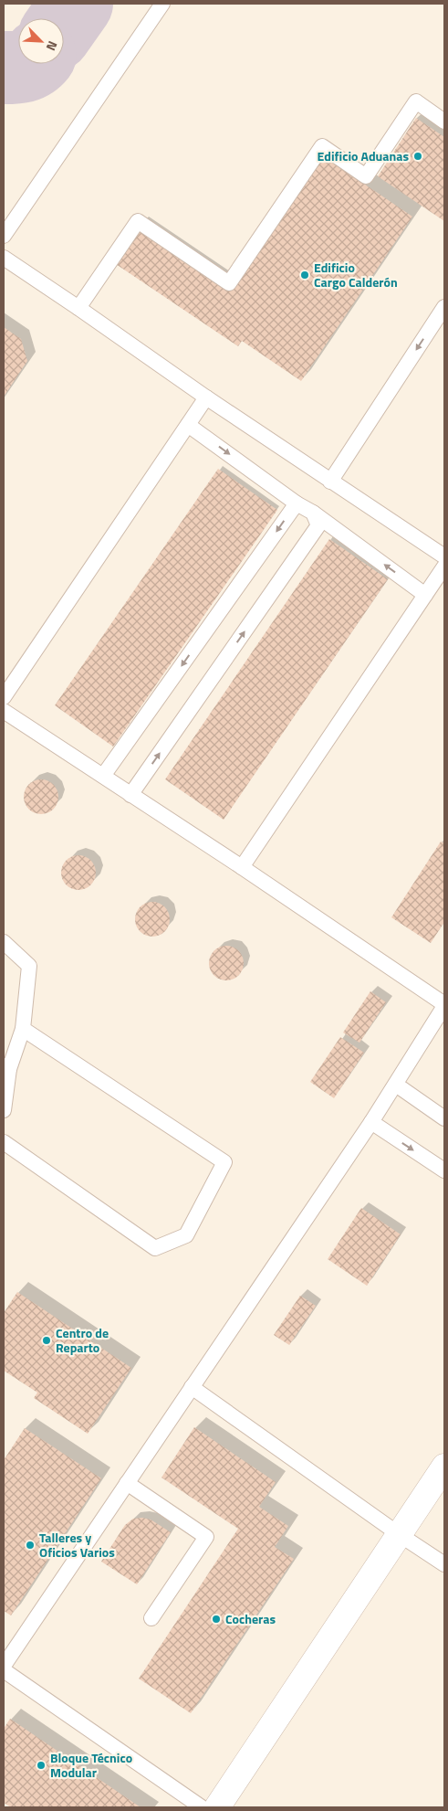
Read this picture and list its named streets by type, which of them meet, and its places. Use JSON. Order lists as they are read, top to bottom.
{
  "places": [
    "Edificio Aduanas",
    "Edificio Cargo Calderón",
    "Centro de Reparto",
    "Talleres y Oficios Varios",
    "Cocheras",
    "Bloque Técnico Modular"
  ],
  "north": "bottom right"
}
